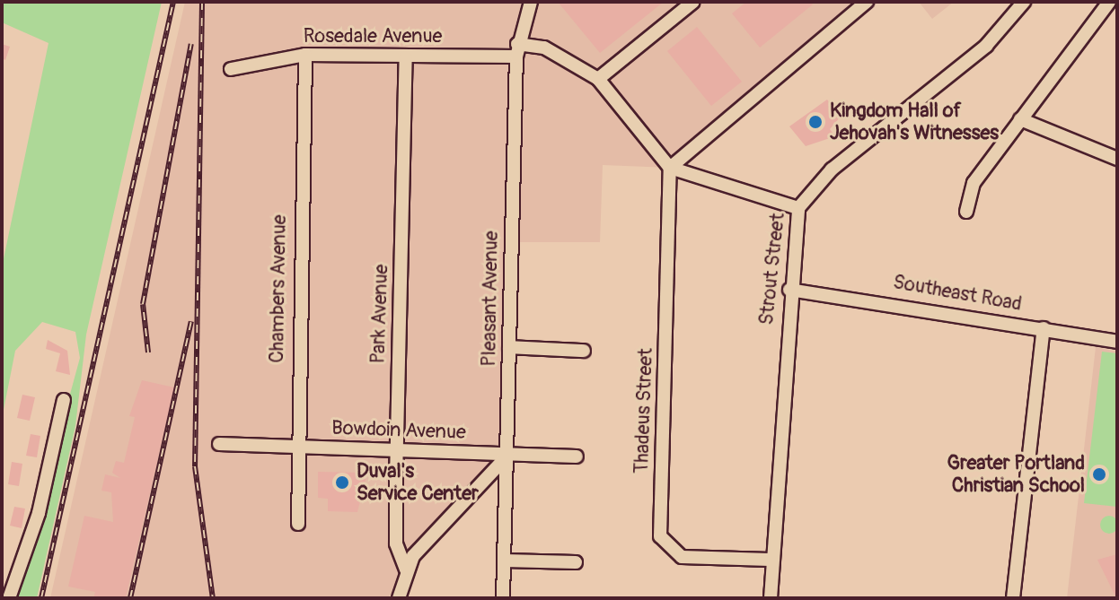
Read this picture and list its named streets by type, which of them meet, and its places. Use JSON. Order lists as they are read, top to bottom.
{
  "streets": {
    "street": [
      "Rosedale Avenue",
      "Strout Street",
      "Chambers Avenue",
      "Southeast Road",
      "Pleasant Avenue",
      "Park Avenue",
      "Thadeus Street",
      "Bowdoin Avenue"
    ]
  },
  "crossings": [
    ["Rosedale Avenue", "Chambers Avenue"],
    ["Rosedale Avenue", "Pleasant Avenue"],
    ["Rosedale Avenue", "Park Avenue"],
    ["Strout Street", "Southeast Road"],
    ["Strout Street", "Thadeus Street"],
    ["Chambers Avenue", "Bowdoin Avenue"],
    ["Pleasant Avenue", "Bowdoin Avenue"],
    ["Park Avenue", "Bowdoin Avenue"]
  ],
  "places": ["Kingdom Hall of Jehovah's Witnesses", "Greater Portland Christian School", "Duval's Service Center"]
}
